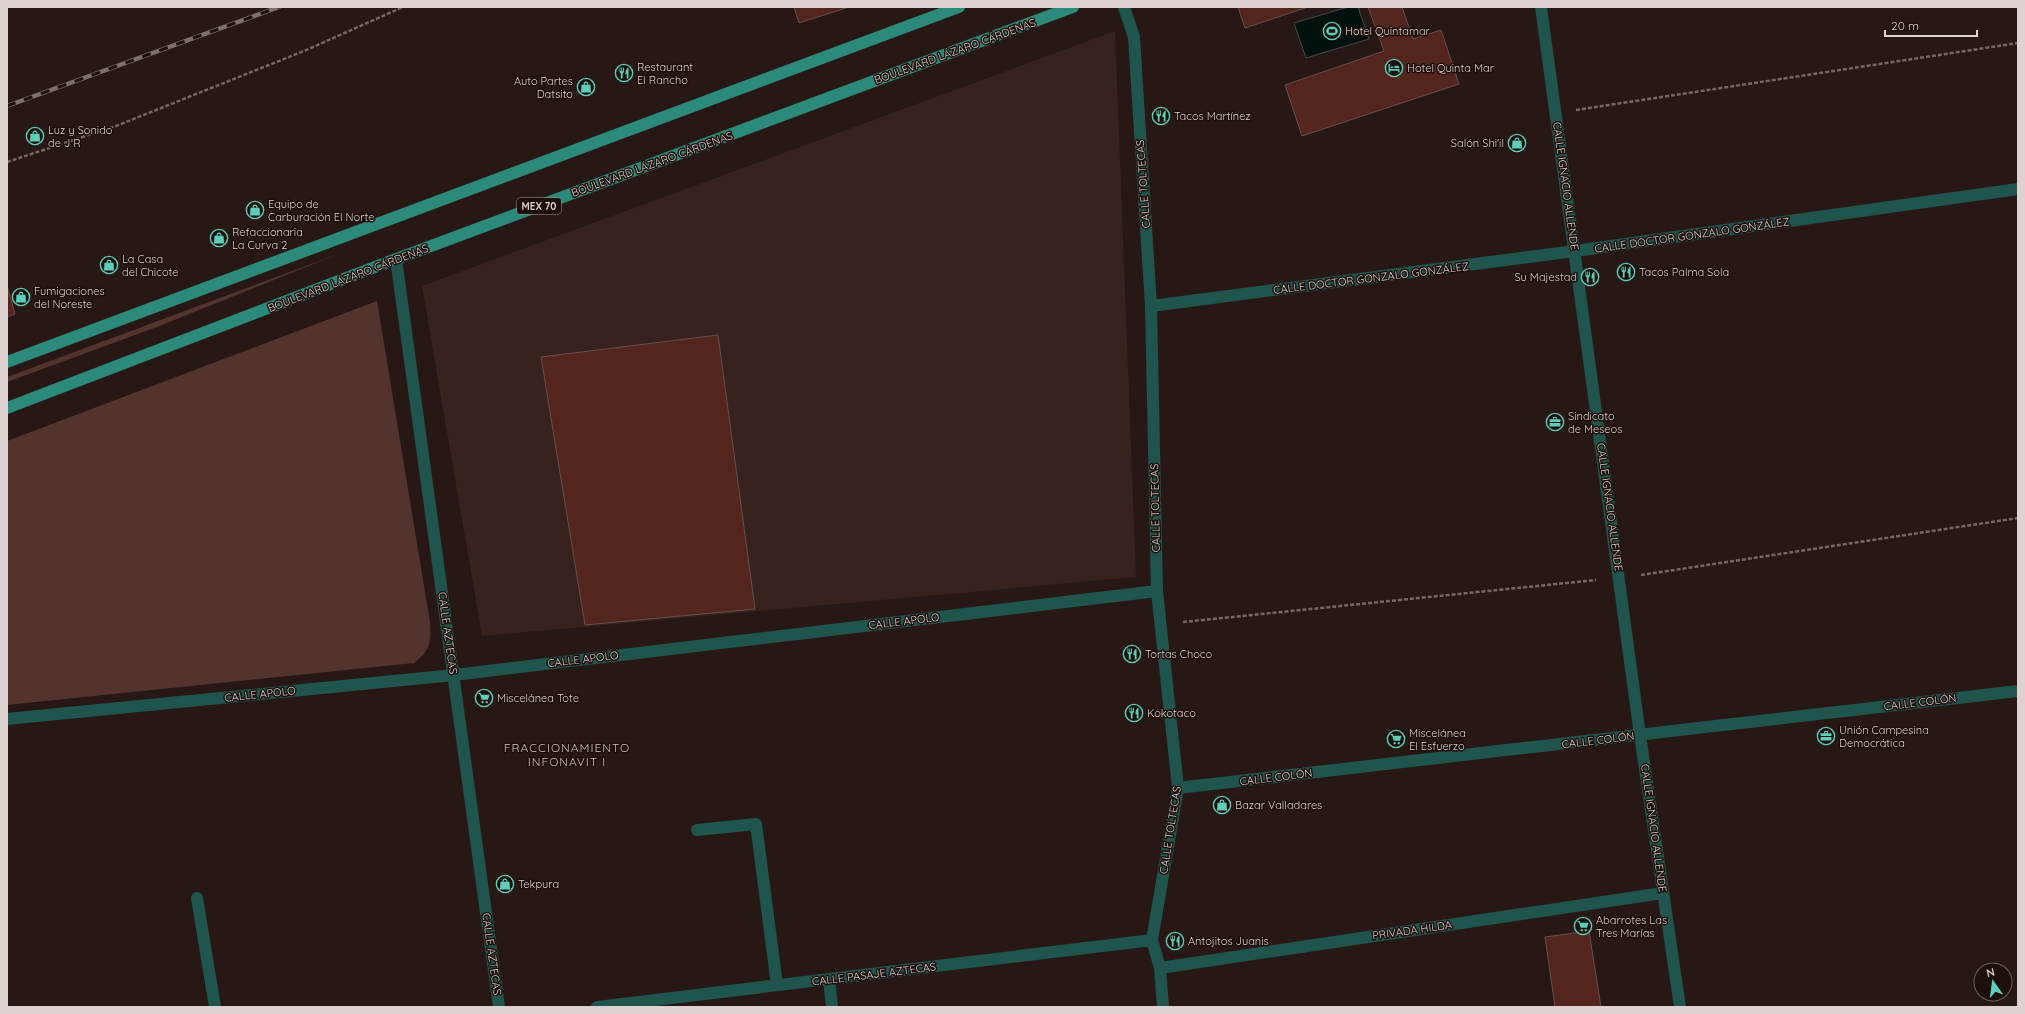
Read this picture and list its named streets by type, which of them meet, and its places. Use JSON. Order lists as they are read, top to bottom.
{
  "streets": {
    "main road": ["BOULEVARD LÁZARO CÁRDENAS", "MEX 70"],
    "street": [
      "CALLE TOLTECAS",
      "CALLE IGNACIO ALLENDE",
      "CALLE DOCTOR GONZALO GONZÁLEZ",
      "CALLE APOLO",
      "CALLE AZTECAS",
      "CALLE COLÓN",
      "PRIVADA HILDA",
      "CALLE PASAJE AZTECAS"
    ]
  },
  "crossings": [
    ["BOULEVARD LÁZARO CÁRDENAS", "CALLE AZTECAS"],
    ["CALLE TOLTECAS", "CALLE DOCTOR GONZALO GONZÁLEZ"],
    ["CALLE TOLTECAS", "CALLE APOLO"],
    ["CALLE TOLTECAS", "CALLE COLÓN"],
    ["CALLE TOLTECAS", "PRIVADA HILDA"],
    ["CALLE TOLTECAS", "CALLE PASAJE AZTECAS"],
    ["CALLE IGNACIO ALLENDE", "CALLE DOCTOR GONZALO GONZÁLEZ"],
    ["CALLE IGNACIO ALLENDE", "CALLE COLÓN"],
    ["CALLE IGNACIO ALLENDE", "PRIVADA HILDA"],
    ["CALLE APOLO", "CALLE AZTECAS"]
  ],
  "districts": ["FRACCIONAMIENTO INFONAVIT I"],
  "places": {
    "sports": ["Hotel Quintamar"],
    "hotel": ["Hotel Quinta Mar"],
    "restaurant": [
      "Restaurant El Rancho",
      "Tacos Martínez",
      "Tacos Palma Sola",
      "Su Majestad",
      "Tortas Choco",
      "Kokotaco",
      "Antojitos Juanis"
    ],
    "shop": [
      "Auto Partes Datsito",
      "Luz y Sonido de J R",
      "Salón Shi'il",
      "Equipo de Carburación El Norte",
      "Refaccionaria La Curva 2",
      "La Casa del Chicote",
      "Fumigaciones del Noreste",
      "Bazar Valladares",
      "Tekpura"
    ],
    "office": ["Sindicato de Meseos", "Unión Campesina Democrática"],
    "supermarket": ["Miscelánea Tote", "Miscelánea El Esfuerzo", "Abarrotes Las Tres Marías"]
  },
  "scale_bar": "20 m",
  "north": "top"
}
